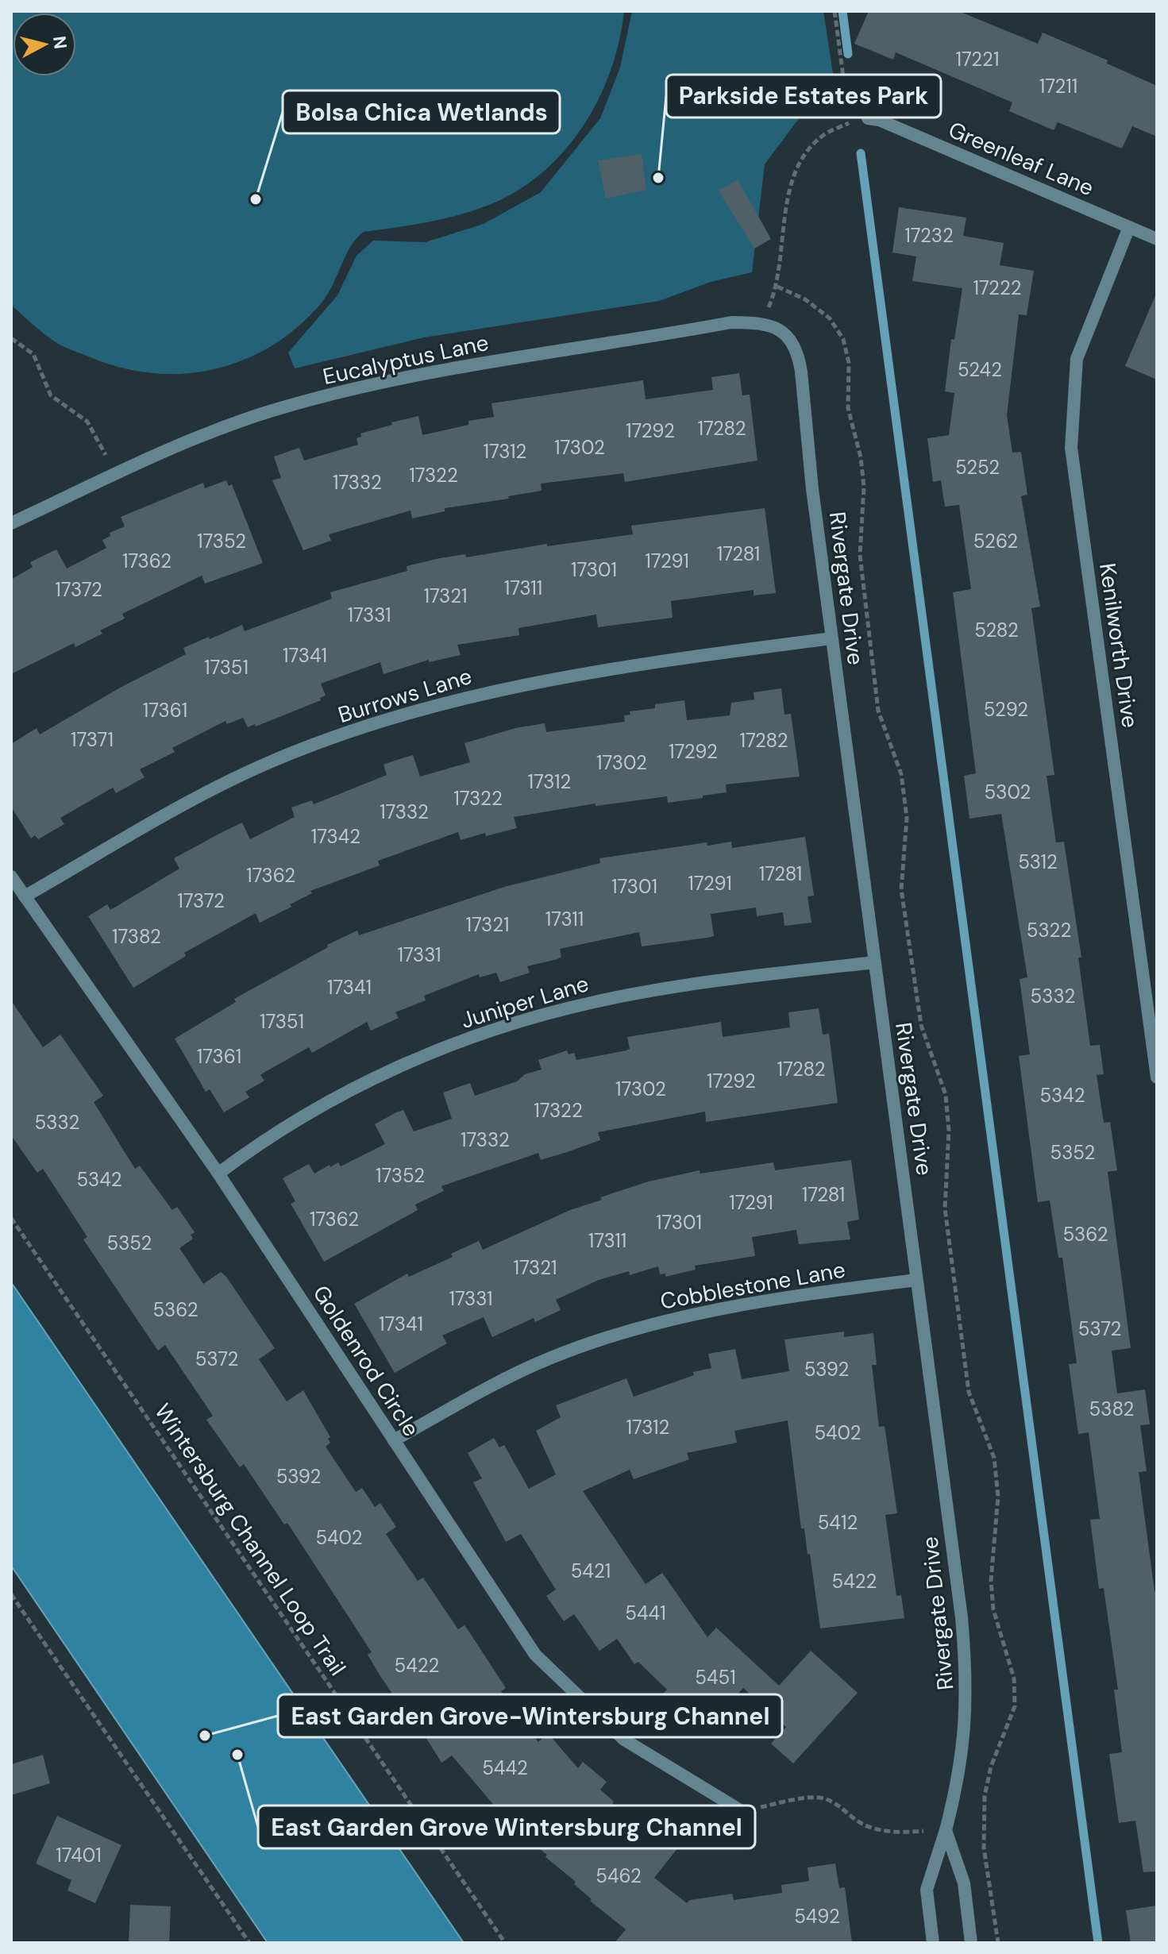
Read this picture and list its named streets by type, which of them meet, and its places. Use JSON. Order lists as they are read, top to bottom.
{
  "streets": {
    "street": [
      "Greenleaf Lane",
      "Eucalyptus Lane",
      "Rivergate Drive",
      "Kenilworth Drive",
      "Burrows Lane",
      "Juniper Lane",
      "Cobblestone Lane",
      "Goldenrod Circle"
    ],
    "path": ["Wintersburg Channel Loop Trail"]
  },
  "crossings": [
    ["Greenleaf Lane", "Kenilworth Drive"],
    ["Eucalyptus Lane", "Rivergate Drive"],
    ["Rivergate Drive", "Burrows Lane"],
    ["Rivergate Drive", "Juniper Lane"],
    ["Rivergate Drive", "Cobblestone Lane"],
    ["Burrows Lane", "Goldenrod Circle"],
    ["Juniper Lane", "Goldenrod Circle"],
    ["Cobblestone Lane", "Goldenrod Circle"]
  ],
  "places": [
    "Parkside Estates Park",
    "Bolsa Chica Wetlands",
    "East Garden Grove-Wintersburg Channel",
    "East Garden Grove Wintersburg Channel"
  ],
  "house_numbers": [
    "17221",
    "17211",
    "17232",
    "17222",
    "5242",
    "17282",
    "17292",
    "17302",
    "17312",
    "5252",
    "17322",
    "17332",
    "17352",
    "5262",
    "17281",
    "17362",
    "17291",
    "17301",
    "17311",
    "17372",
    "17321",
    "17331",
    "5282",
    "17341",
    "17351",
    "5292",
    "17361",
    "17371",
    "17282",
    "17292",
    "17302",
    "17312",
    "5302",
    "17322",
    "17332",
    "17342",
    "5312",
    "17281",
    "17362",
    "17291",
    "17301",
    "17372",
    "17311",
    "17321",
    "5322",
    "17382",
    "17331",
    "17341",
    "5332",
    "17351",
    "17361",
    "17282",
    "17292",
    "17302",
    "5342",
    "17322",
    "5332",
    "17332",
    "5352",
    "17352",
    "5342",
    "17281",
    "17291",
    "17362",
    "17301",
    "5362",
    "17311",
    "5352",
    "17321",
    "17331",
    "5362",
    "17341",
    "5372",
    "5372",
    "5392",
    "5382",
    "17312",
    "5402",
    "5392",
    "5412",
    "5402",
    "5421",
    "5422",
    "5441",
    "5422",
    "5451",
    "5442",
    "17401",
    "5462",
    "5492"
  ],
  "north": "right"
}
